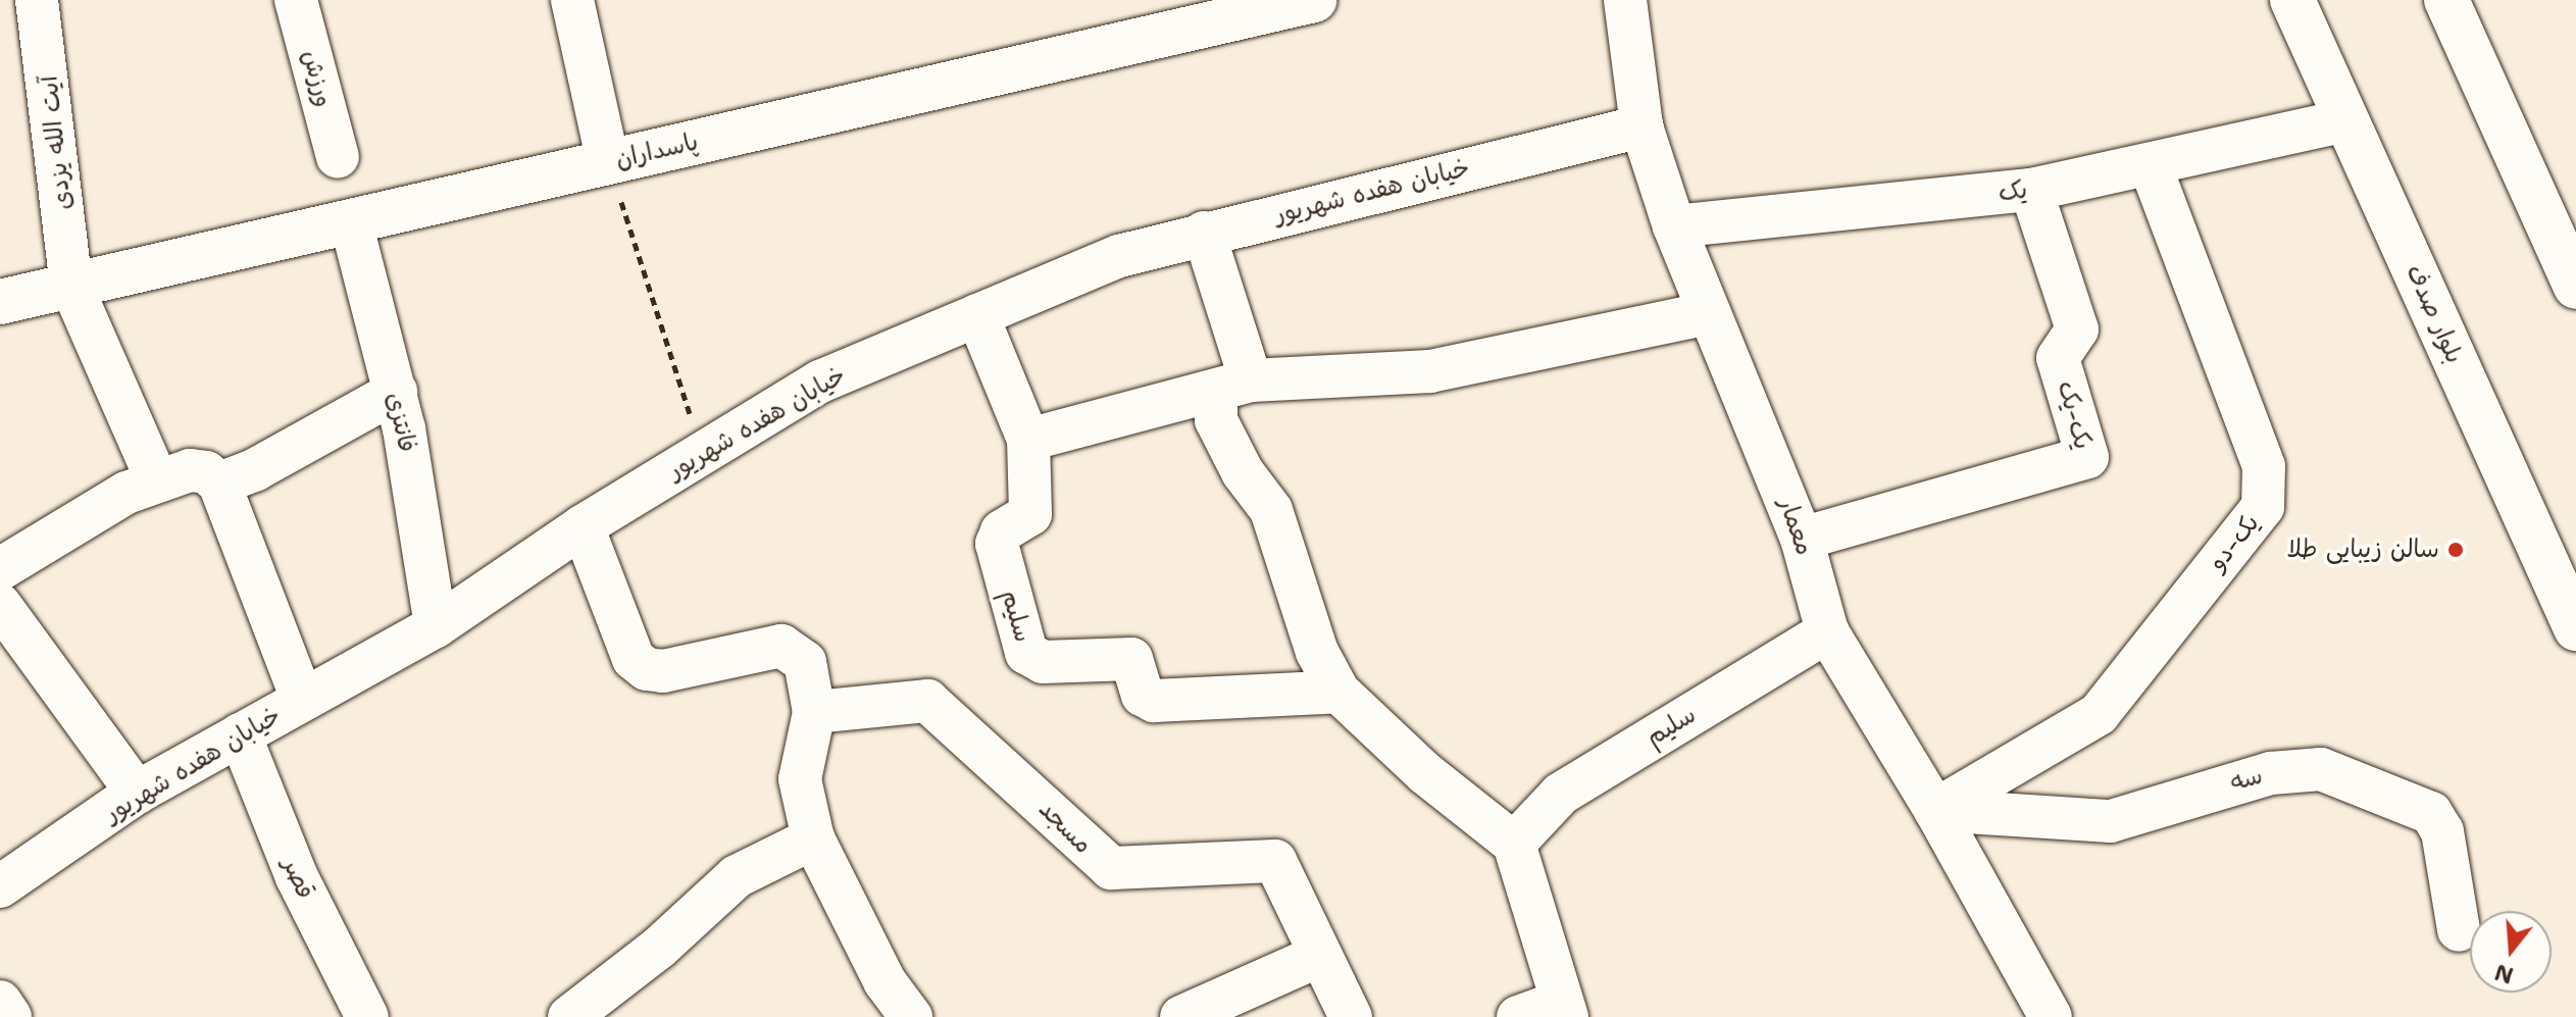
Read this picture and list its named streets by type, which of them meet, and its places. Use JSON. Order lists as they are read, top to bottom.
{
  "streets": {
    "street": [
      "ورزش",
      "آیت الله یزدی",
      "پاسداران",
      "خیابان هفده شهریور",
      "یک",
      "بلوار صدف",
      "یک-یک",
      "فانتزی",
      "معمار",
      "یک-دو",
      "سلیم",
      "سه",
      "مسجد",
      "قصر"
    ]
  },
  "crossings": [
    ["آیت الله یزدی", "پاسداران"],
    ["پاسداران", "فانتزی"],
    ["خیابان هفده شهریور", "فانتزی"],
    ["خیابان هفده شهریور", "معمار"],
    ["خیابان هفده شهریور", "سلیم"],
    ["خیابان هفده شهریور", "قصر"],
    ["یک", "بلوار صدف"],
    ["یک", "یک-یک"],
    ["یک", "معمار"],
    ["یک", "یک-دو"],
    ["یک-یک", "معمار"],
    ["معمار", "یک-دو"],
    ["معمار", "سلیم"],
    ["معمار", "سه"],
    ["یک-دو", "سه"]
  ],
  "places": ["سالن زیبایی طلا"],
  "north": "bottom"
}
